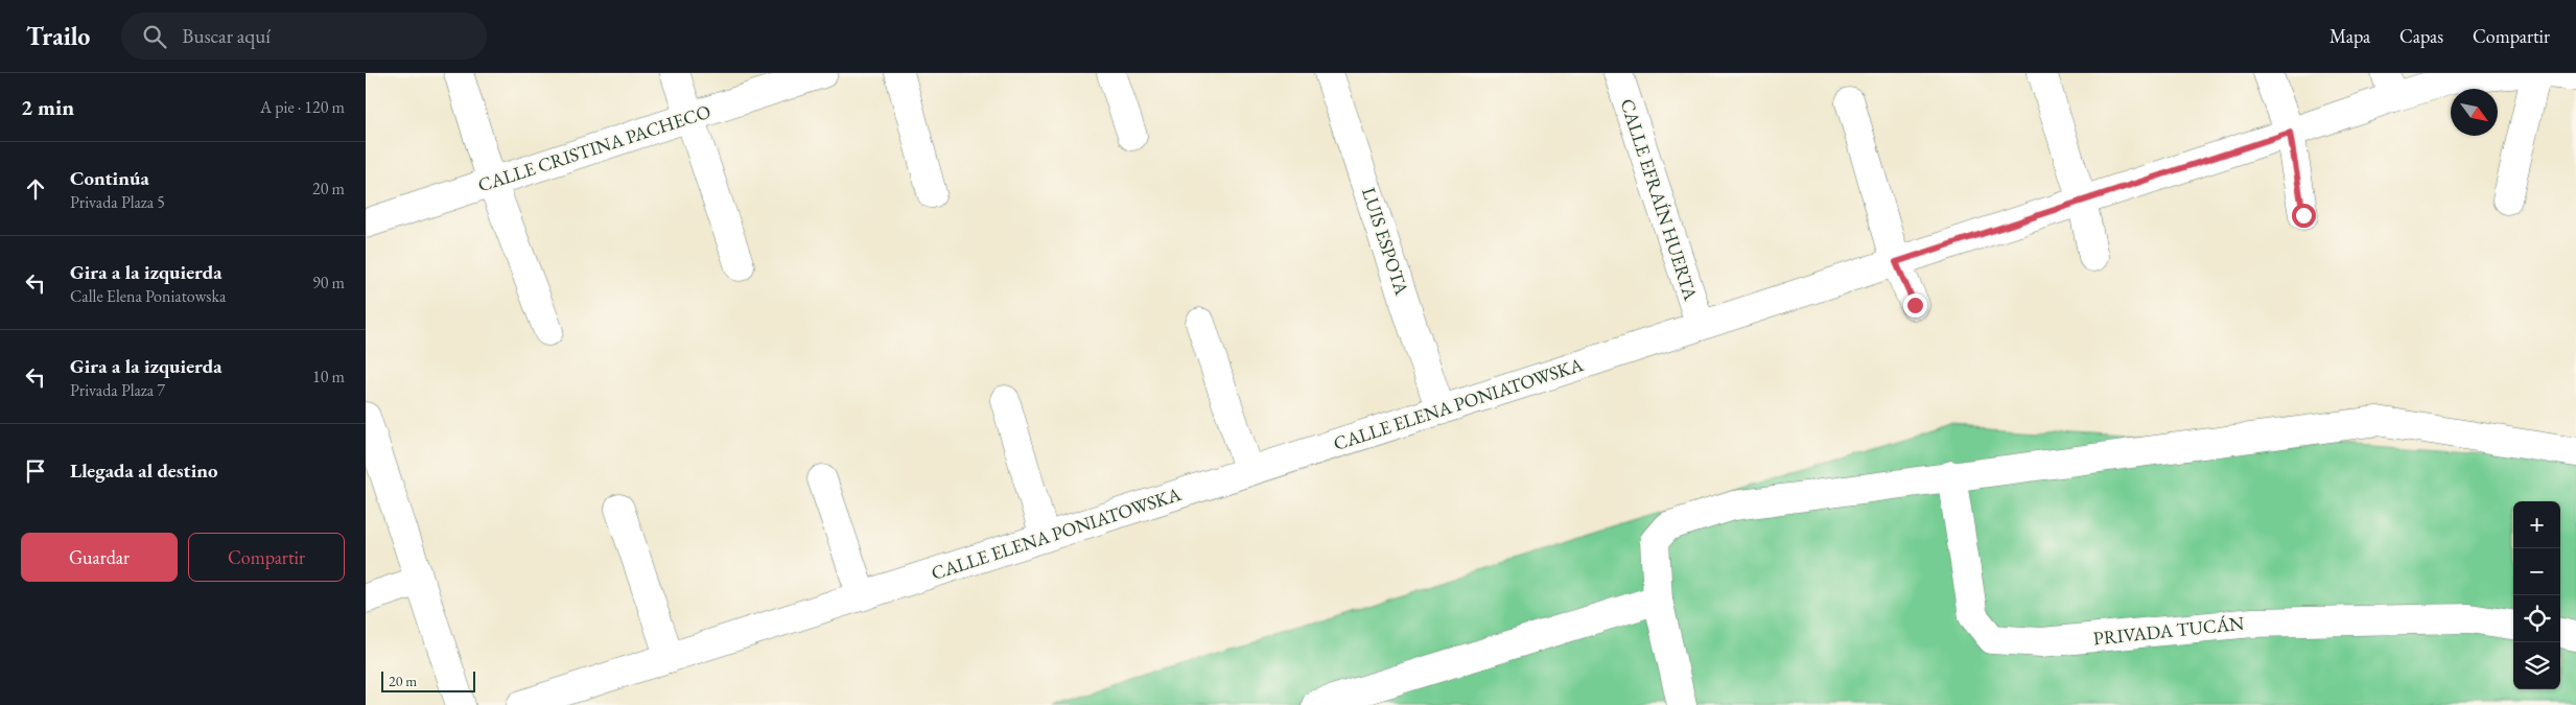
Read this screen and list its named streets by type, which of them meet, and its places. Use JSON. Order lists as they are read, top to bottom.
{
  "streets": {
    "street": [
      "CALLE CRISTINA PACHECO",
      "CALLE EFRAÍN HUERTA",
      "LUIS ESPOTA",
      "CALLE ELENA PONIATOWSKA",
      "PRIVADA TUCÁN"
    ]
  },
  "crossings": [
    ["CALLE EFRAÍN HUERTA", "CALLE ELENA PONIATOWSKA"],
    ["LUIS ESPOTA", "CALLE ELENA PONIATOWSKA"]
  ],
  "scale_bar": "20 m",
  "north": "bottom right",
  "page": {
    "header": "Trailo",
    "search": "Buscar aquí",
    "nav": ["Mapa", "Capas", "Compartir"],
    "heading": ["2 min", "A pie · 120 m"],
    "list": [
      ["Continúa", "Privada Plaza 5", "20 m"],
      ["Gira a la izquierda", "Calle Elena Poniatowska", "90 m"],
      ["Gira a la izquierda", "Privada Plaza 7", "10 m"],
      "Llegada al destino"
    ],
    "map_buttons": ["+", "−"],
    "buttons": ["Guardar", "Compartir"],
    "scale": "20 m"
  }
}
